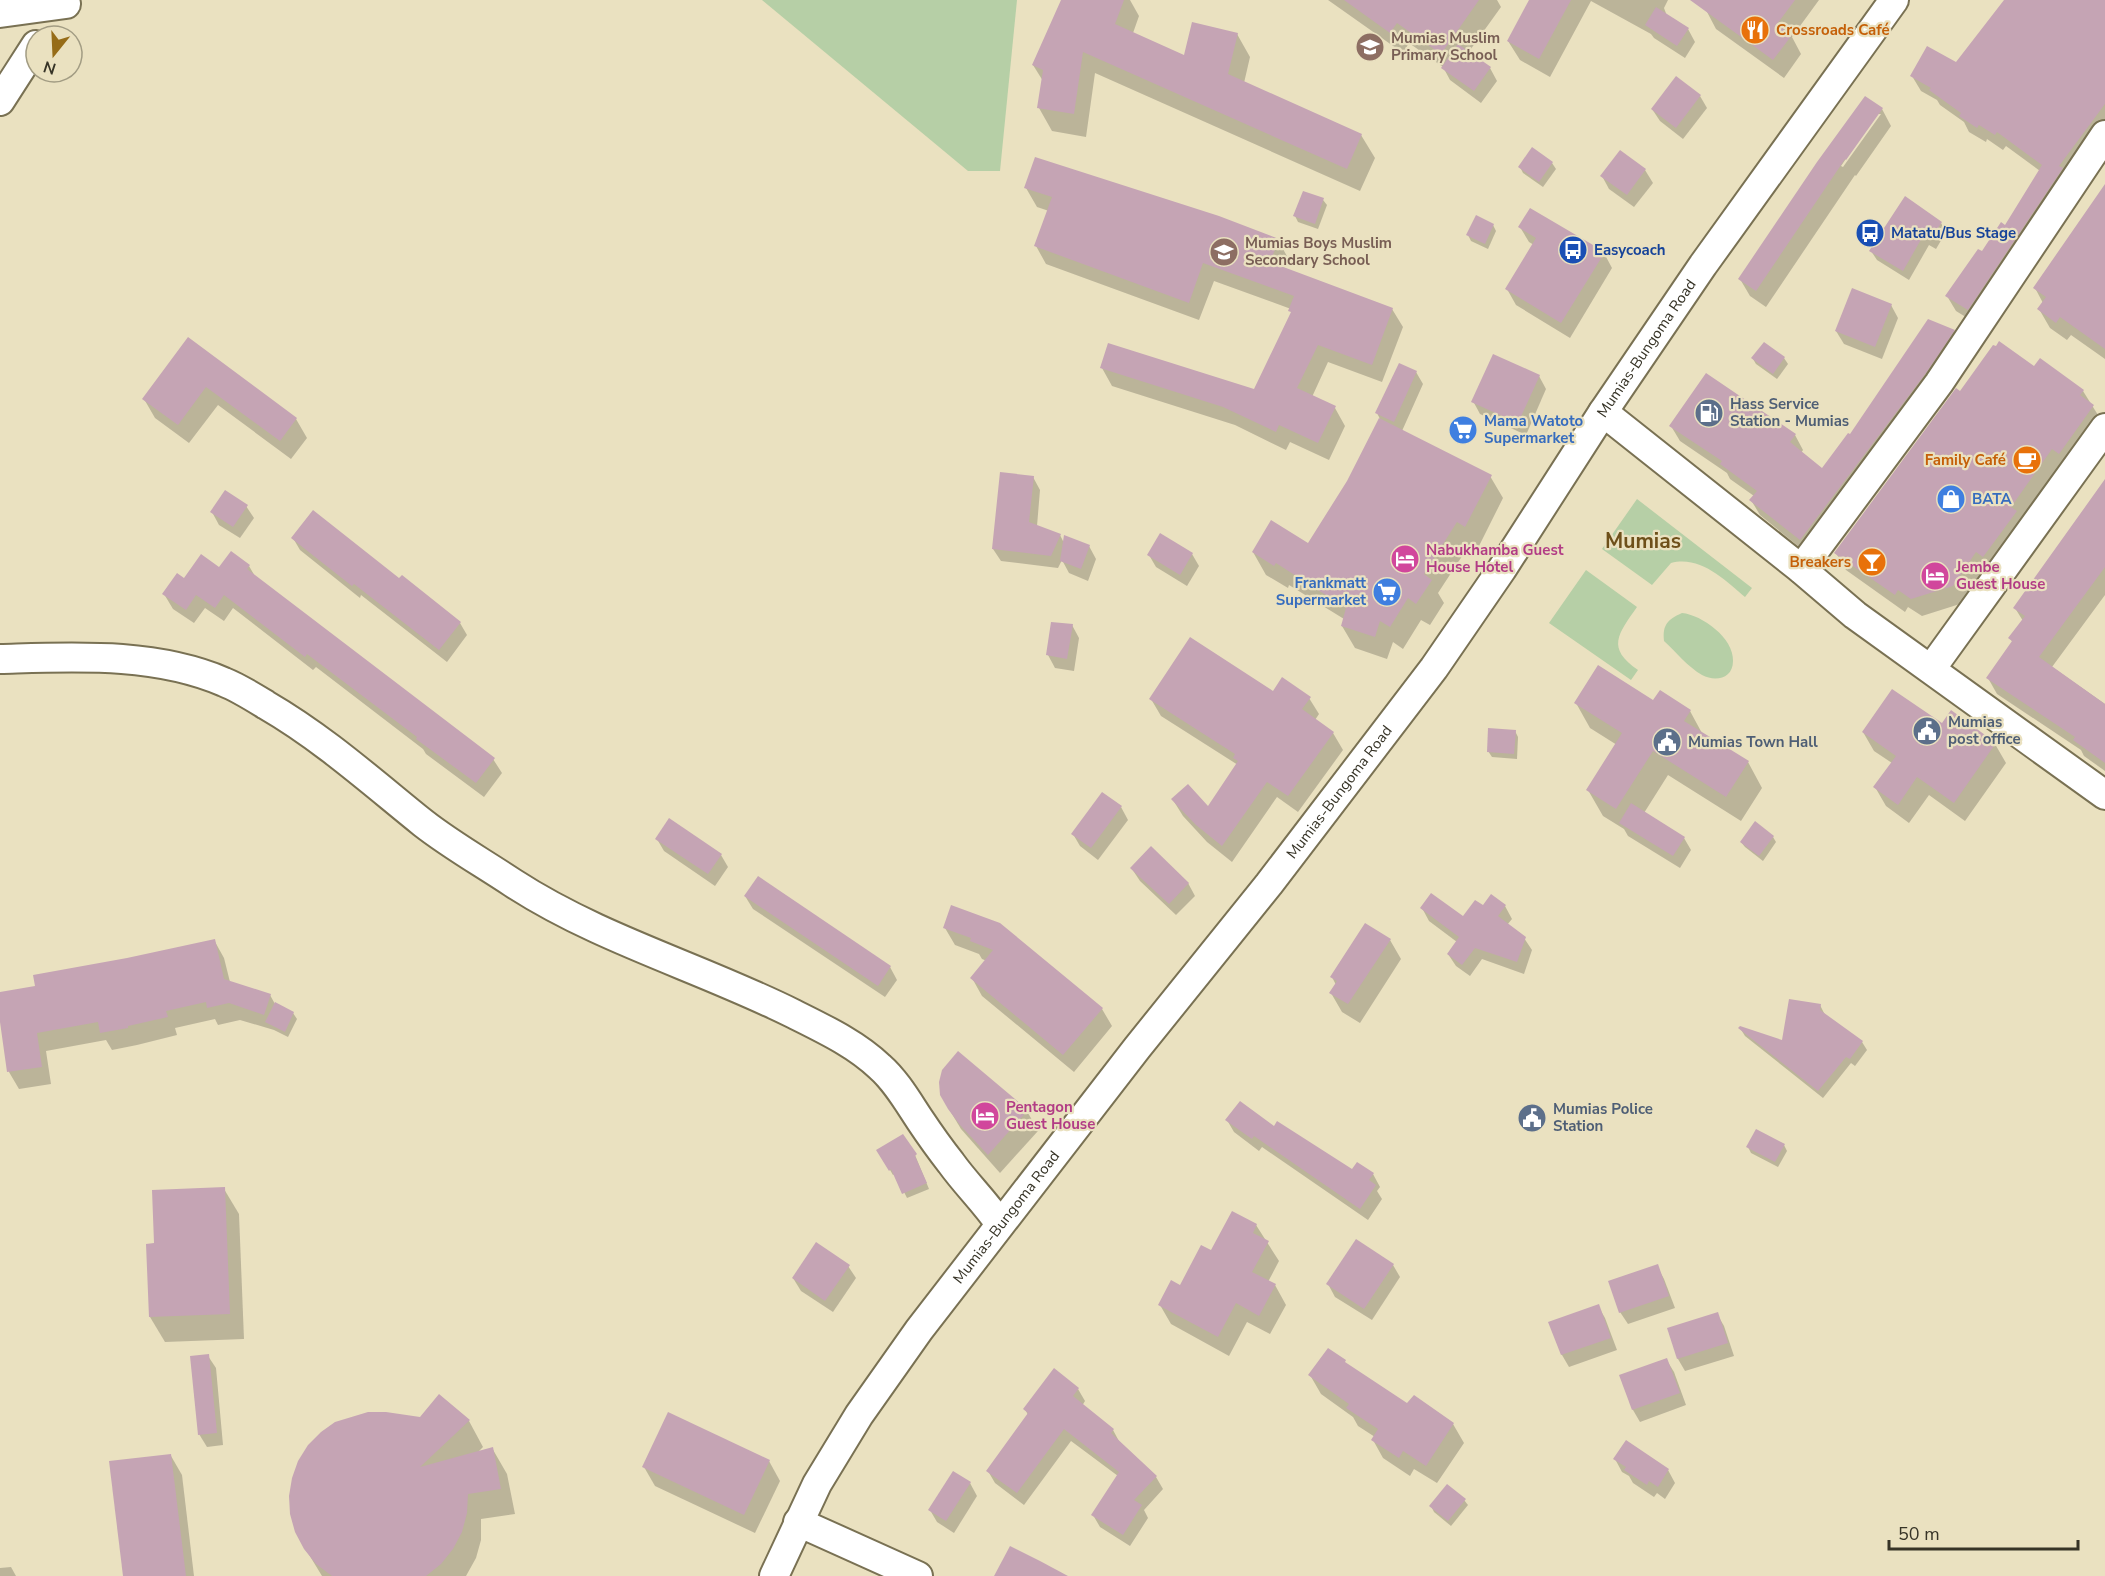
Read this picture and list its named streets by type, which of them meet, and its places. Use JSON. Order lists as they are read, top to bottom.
{
  "streets": {
    "street": ["Mumias-Bungoma Road"]
  },
  "districts": ["Mumias"],
  "places": {
    "restaurant": ["Crossroads Café"],
    "school or university": ["Mumias Muslim Primary School", "Mumias Boys Muslim Secondary School"],
    "bus stop": ["Matatu/Bus Stage", "Easycoach"],
    "fuel station": ["Hass Service Station - Mumias"],
    "supermarket": ["Mama Watoto Supermarket", "Frankmatt Supermarket"],
    "cafe": ["Family Café"],
    "shop": ["BATA"],
    "hotel": ["Nabukhamba Guest House Hotel", "Jembe Guest House", "Pentagon Guest House"],
    "bar": ["Breakers"],
    "public building": ["Mumias post office", "Mumias Town Hall", "Mumias Police Station"]
  },
  "scale_bar": "50 m",
  "north": "bottom"
}
